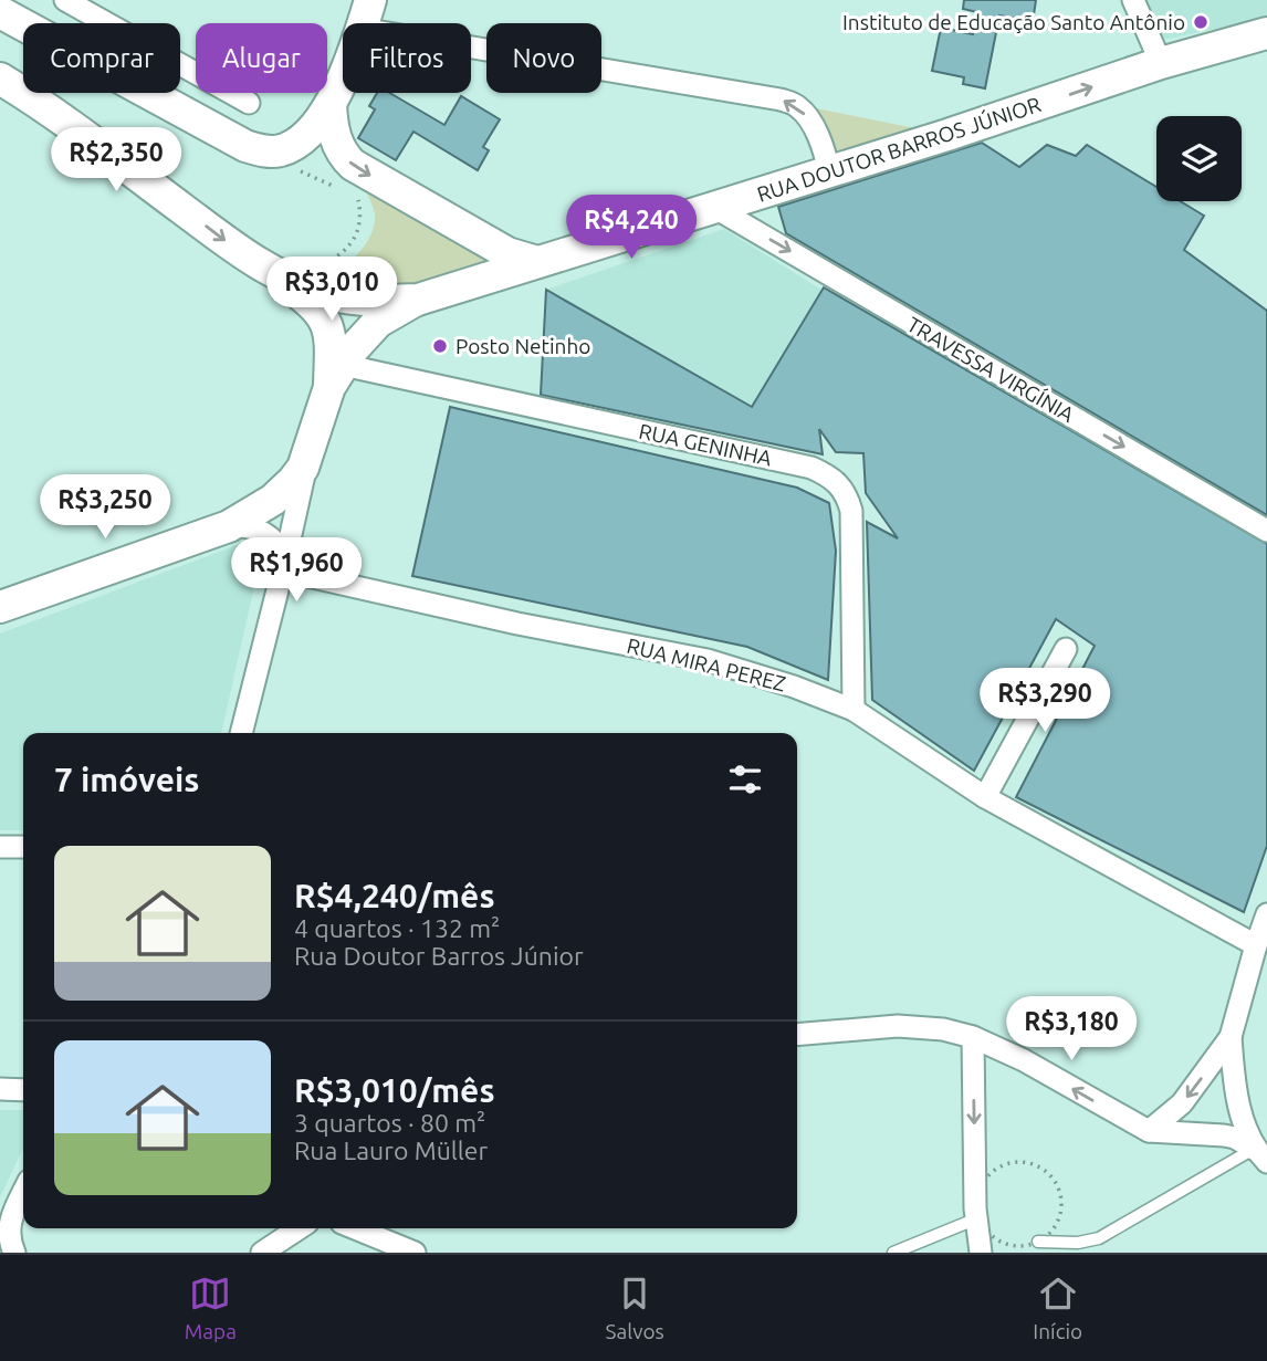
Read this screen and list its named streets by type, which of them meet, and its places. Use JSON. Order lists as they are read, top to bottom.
{
  "streets": {
    "main road": ["RUA DOUTOR BARROS JÚNIOR"],
    "street": ["TRAVESSA VIRGÍNIA", "RUA GENINHA", "RUA MIRA PEREZ"]
  },
  "crossings": [
    ["RUA DOUTOR BARROS JÚNIOR", "TRAVESSA VIRGÍNIA"],
    ["RUA GENINHA", "RUA MIRA PEREZ"]
  ],
  "one_way": ["RUA DOUTOR BARROS JÚNIOR", "TRAVESSA VIRGÍNIA"],
  "places": ["Instituto de Educação Santo Antônio", "Posto Netinho"],
  "page": {
    "chip": [
      "Comprar",
      "Alugar",
      "Filtros",
      "Novo"
    ],
    "price": [
      "R$2,350",
      "R$4,240",
      "R$3,010",
      "R$3,250",
      "R$1,960",
      "R$3,290",
      "R$3,180"
    ],
    "heading": "7 imóveis",
    "list": [
      {
        "name": "R$4,240/mês",
        "note": "4 quartos · 132 m² · Rua Doutor Barros Júnior"
      },
      {
        "name": "R$3,010/mês",
        "note": "3 quartos · 80 m² · Rua Lauro Müller"
      }
    ],
    "tabs": ["Mapa", "Salvos", "Início"]
  }
}
